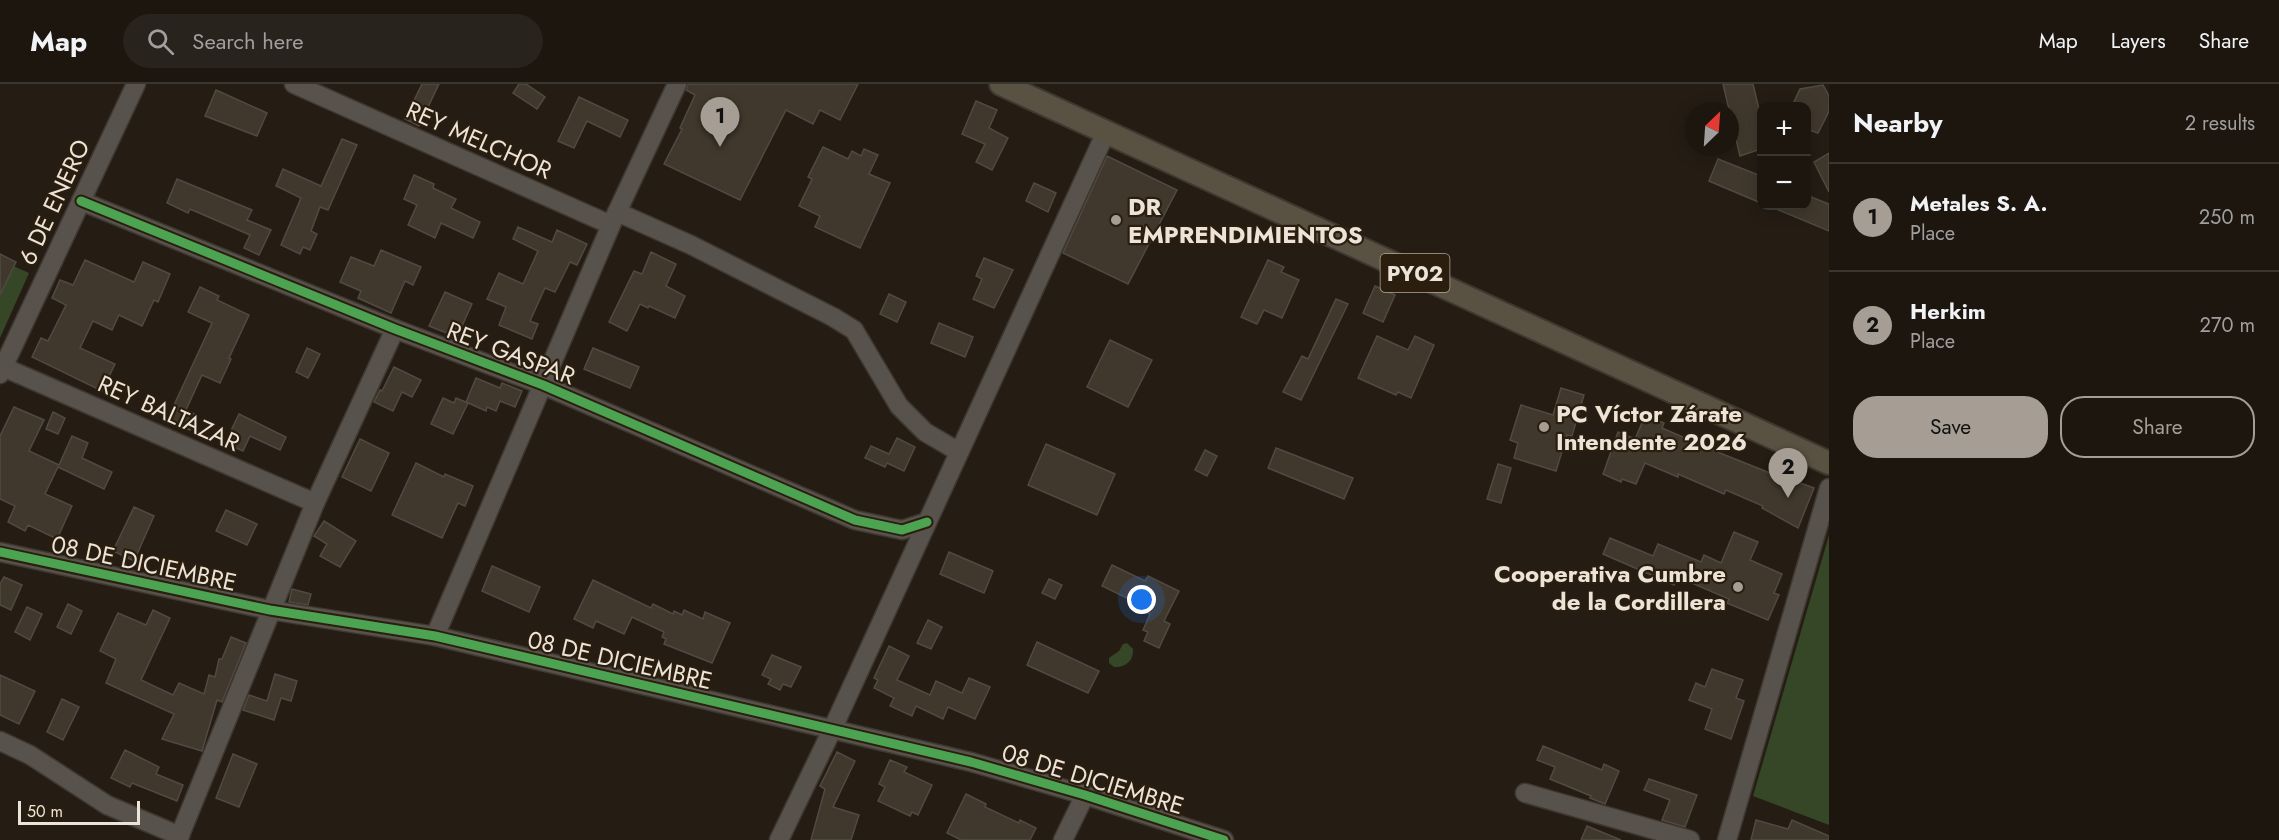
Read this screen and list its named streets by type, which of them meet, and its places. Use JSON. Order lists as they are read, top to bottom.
{
  "streets": {
    "main road": ["PY02"],
    "street": [
      "REY MELCHOR",
      "6 DE ENERO",
      "REY GASPAR",
      "REY BALTAZAR",
      "08 DE DICIEMBRE"
    ]
  },
  "crossings": [
    ["6 DE ENERO", "REY GASPAR"],
    ["6 DE ENERO", "REY BALTAZAR"]
  ],
  "places": ["DR EMPRENDIMIENTOS", "PC Víctor Zárate Intendente 2026", "Cooperativa Cumbre de la Cordillera"],
  "scale_bar": "50 m",
  "north": "top right",
  "page": {
    "header": "Map",
    "search": "Search here",
    "nav": ["Map", "Layers", "Share"],
    "heading": ["Nearby", "2 results"],
    "pins": ["1", "2"],
    "map_buttons": ["+", "−"],
    "list": [
      {
        "mark": "1",
        "name": "Metales S. A.",
        "note": "Place",
        "value": "250 m"
      },
      {
        "mark": "2",
        "name": "Herkim",
        "note": "Place",
        "value": "270 m"
      }
    ],
    "buttons": ["Save", "Share"],
    "scale": "50 m"
  }
}
